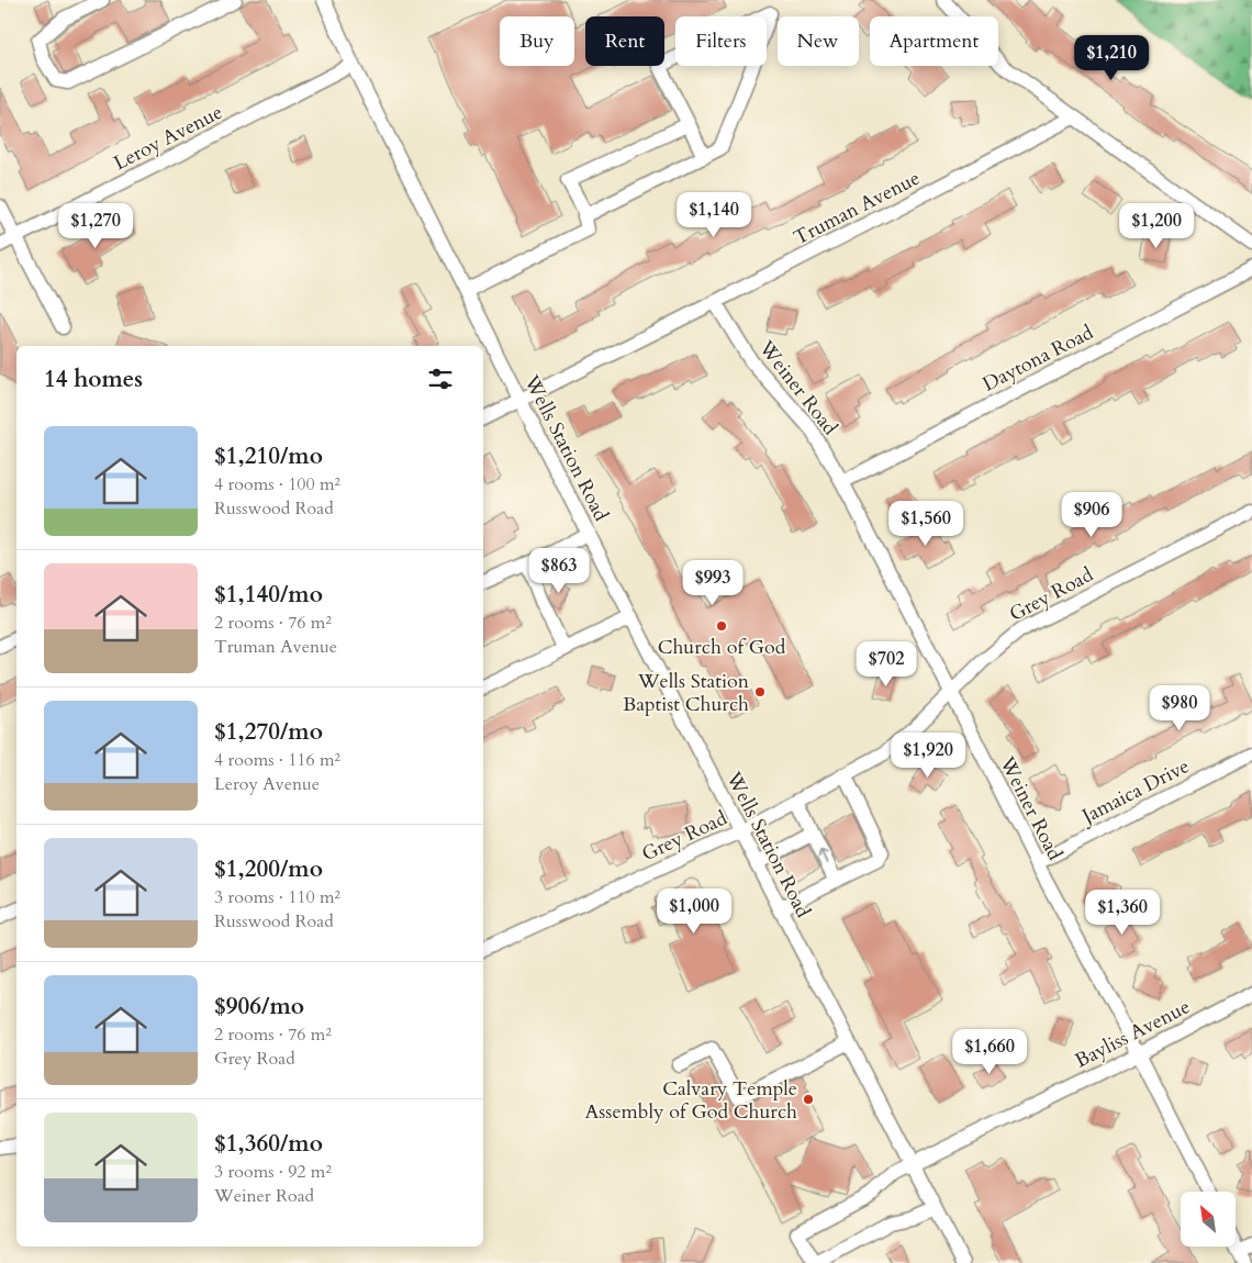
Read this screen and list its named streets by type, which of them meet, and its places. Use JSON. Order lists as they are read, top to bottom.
{
  "streets": {
    "street": [
      "Leroy Avenue",
      "Truman Avenue",
      "Daytona Road",
      "Weiner Road",
      "Wells Station Road",
      "Grey Road",
      "Jamaica Drive",
      "Bayliss Avenue"
    ]
  },
  "crossings": [
    ["Leroy Avenue", "Wells Station Road"],
    ["Truman Avenue", "Weiner Road"],
    ["Truman Avenue", "Wells Station Road"],
    ["Daytona Road", "Weiner Road"],
    ["Weiner Road", "Grey Road"],
    ["Weiner Road", "Jamaica Drive"],
    ["Weiner Road", "Bayliss Avenue"],
    ["Wells Station Road", "Grey Road"],
    ["Wells Station Road", "Bayliss Avenue"]
  ],
  "places": ["Church of God", "Wells Station Baptist Church", "Calvary Temple Assembly of God Church"],
  "north": "top left",
  "page": {
    "chip": [
      "Buy",
      "Rent",
      "Filters",
      "New",
      "Apartment"
    ],
    "price": [
      "$1,210",
      "$1,140",
      "$1,270",
      "$1,200",
      "$906",
      "$1,560",
      "$863",
      "$993",
      "$702",
      "$980",
      "$1,920",
      "$1,000",
      "$1,360",
      "$1,660"
    ],
    "heading": "14 homes",
    "list": [
      {
        "name": "$1,210/mo",
        "note": "4 rooms · 100 m² · Russwood Road"
      },
      {
        "name": "$1,140/mo",
        "note": "2 rooms · 76 m² · Truman Avenue"
      },
      {
        "name": "$1,270/mo",
        "note": "4 rooms · 116 m² · Leroy Avenue"
      },
      {
        "name": "$1,200/mo",
        "note": "3 rooms · 110 m² · Russwood Road"
      },
      {
        "name": "$906/mo",
        "note": "2 rooms · 76 m² · Grey Road"
      },
      {
        "name": "$1,360/mo",
        "note": "3 rooms · 92 m² · Weiner Road"
      }
    ]
  }
}
